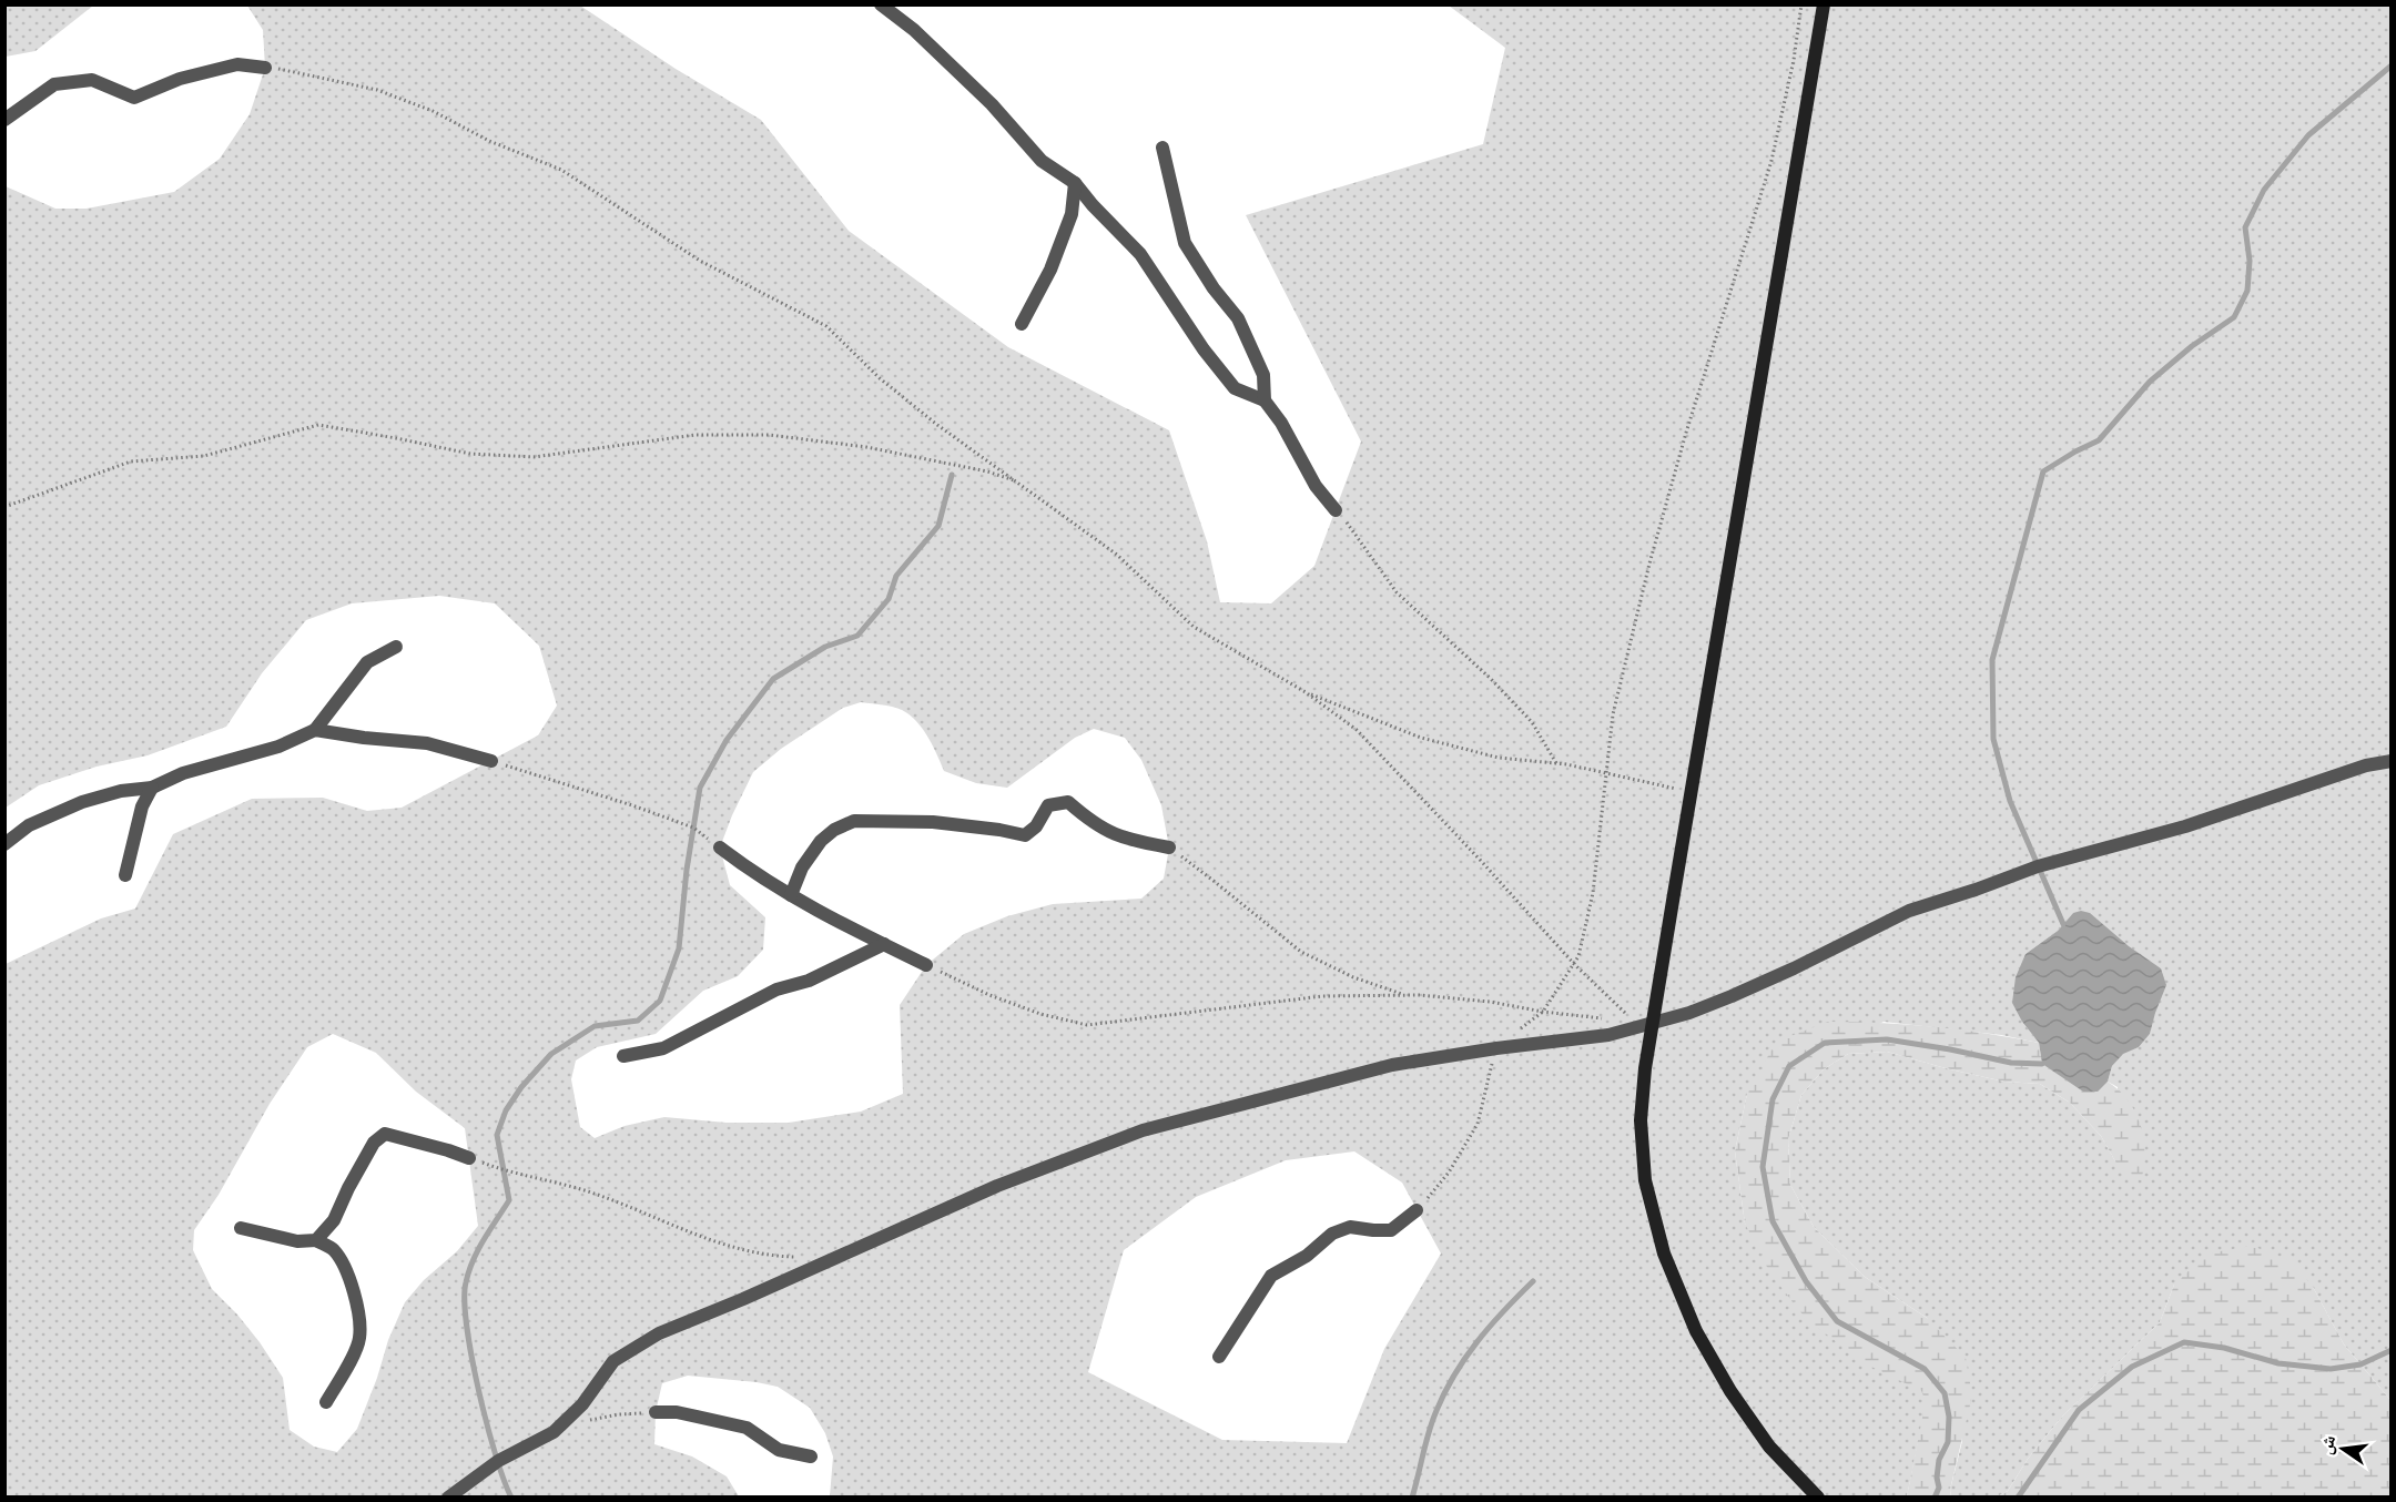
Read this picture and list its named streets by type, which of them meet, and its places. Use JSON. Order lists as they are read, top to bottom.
{
  "north": "left"
}
